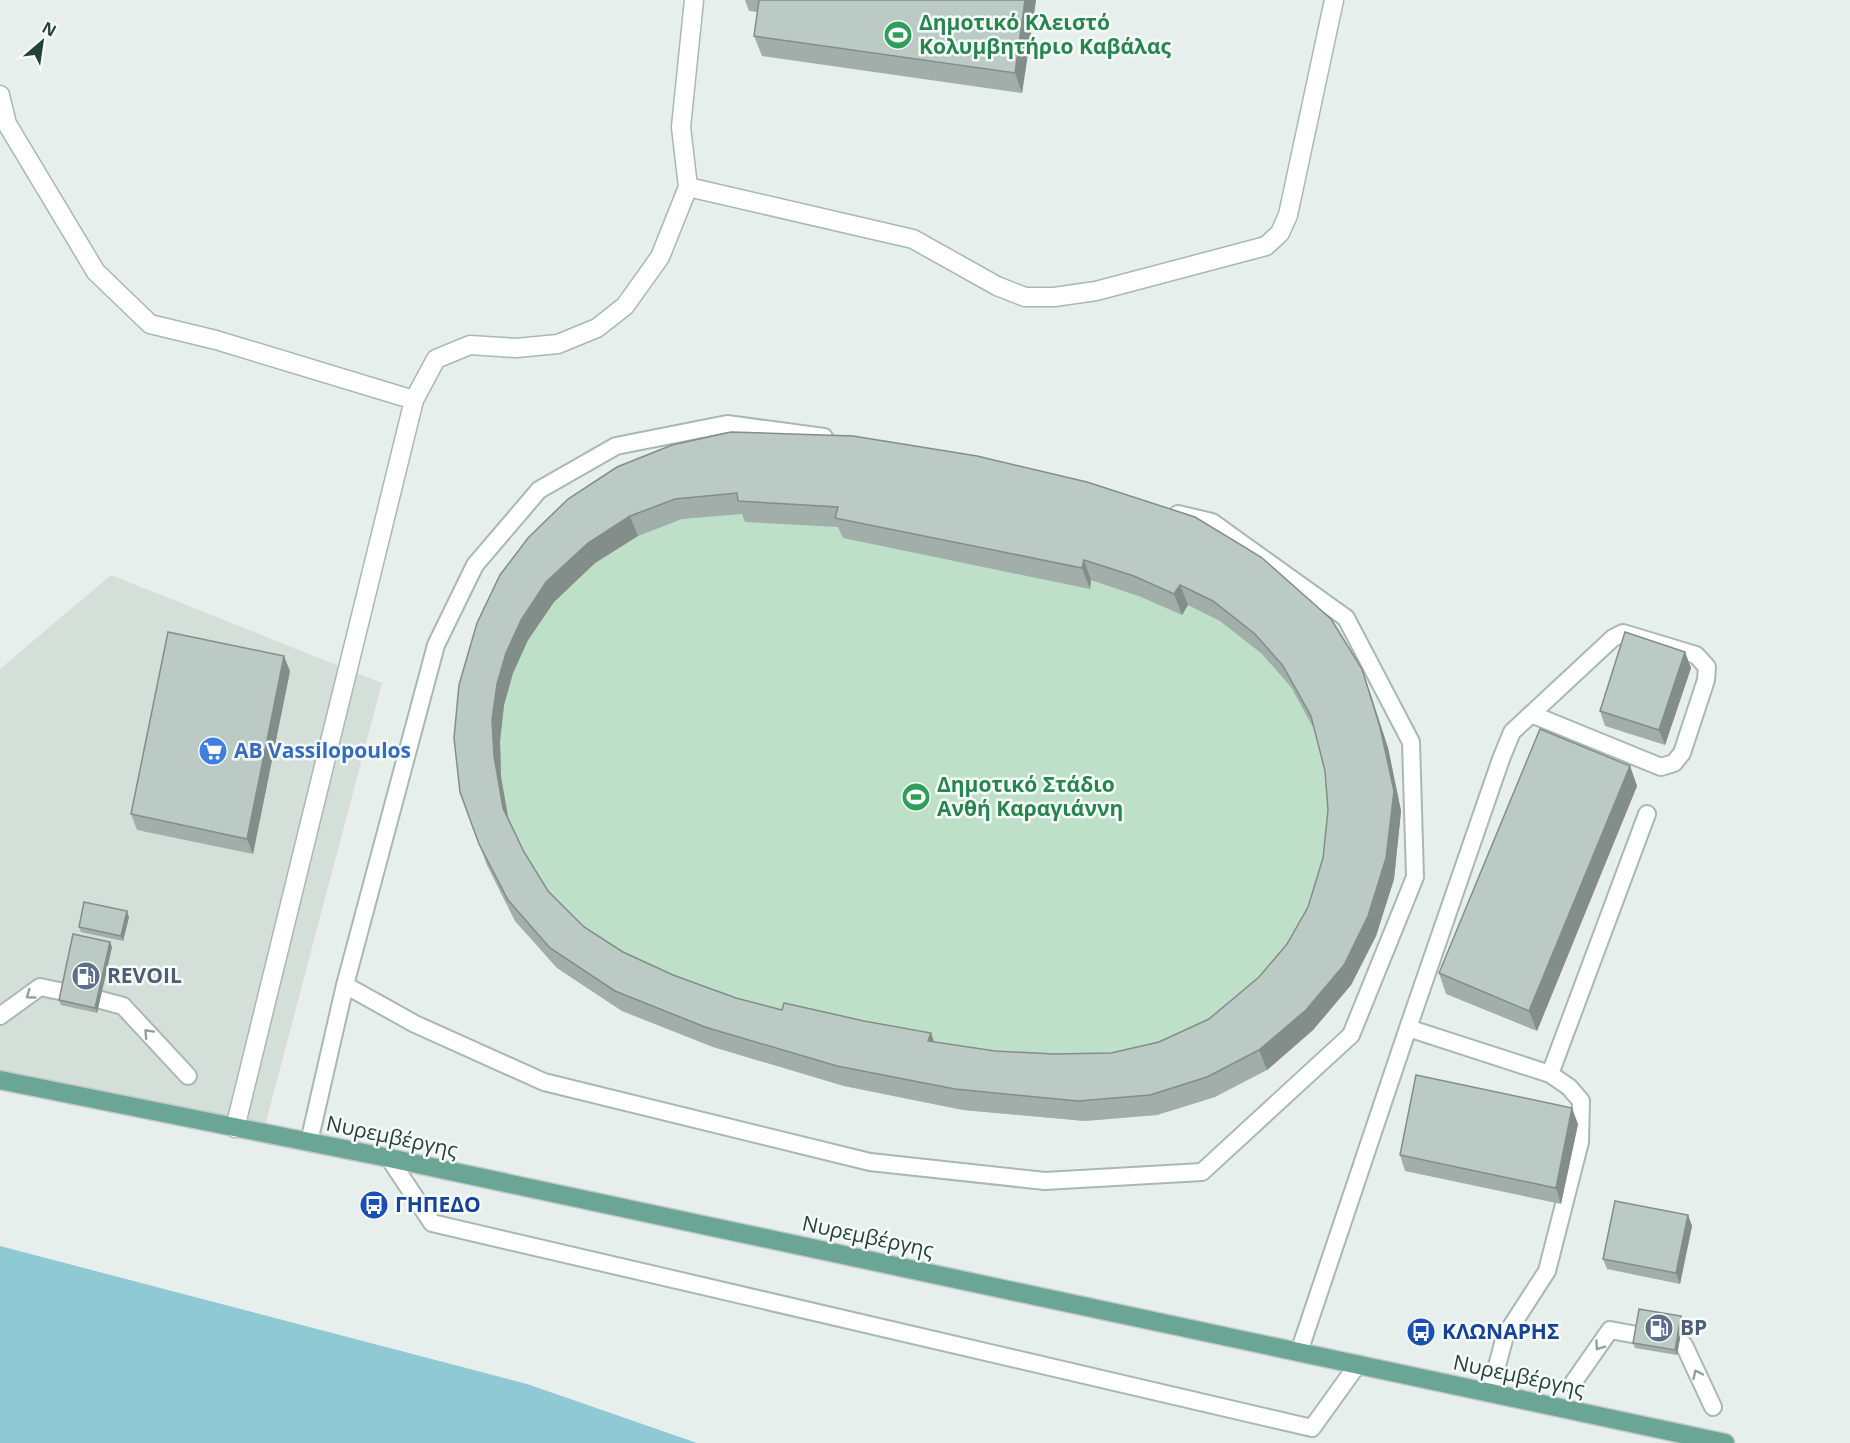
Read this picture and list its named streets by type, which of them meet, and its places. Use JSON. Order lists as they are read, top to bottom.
{
  "streets": {
    "main road": ["Νυρεμβέργης"]
  },
  "places": {
    "sports": ["Δημοτικό Κλειστό Κολυμβητήριο Καβάλας", "Δημοτικό Στάδιο Ανθή Καραγιάννη"],
    "supermarket": ["AB Vassilopoulos"],
    "fuel station": ["REVOIL", "BP"],
    "bus stop": ["ΓΗΠΕΔΟ", "ΚΛΩΝΑΡΗΣ"]
  },
  "north": "top right"
}
